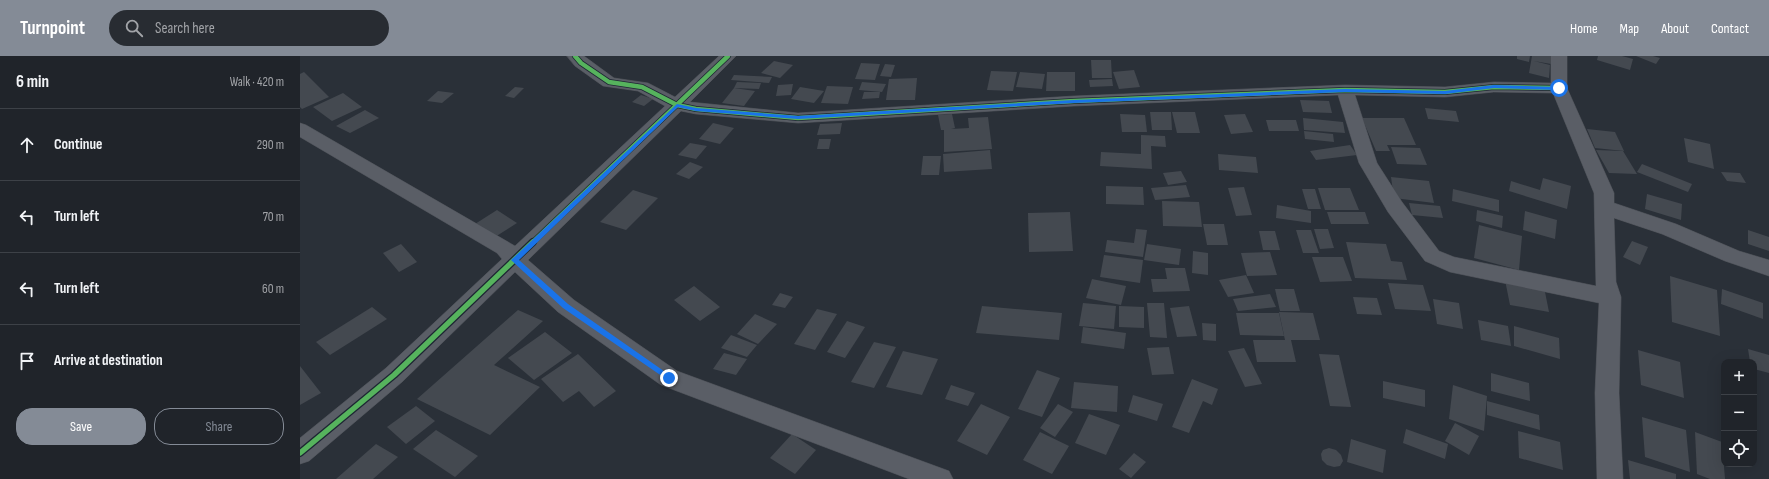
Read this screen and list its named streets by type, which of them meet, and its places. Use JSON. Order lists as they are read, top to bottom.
{
  "page": {
    "header": "Turnpoint",
    "search": "Search here",
    "nav": [
      "Home",
      "Map",
      "About",
      "Contact"
    ],
    "heading": ["6 min", "Walk · 420 m"],
    "list": [
      ["Continue", "290 m"],
      ["Turn left", "70 m"],
      ["Turn left", "60 m"],
      "Arrive at destination"
    ],
    "map_buttons": ["+", "−"],
    "buttons": ["Save", "Share"]
  }
}
